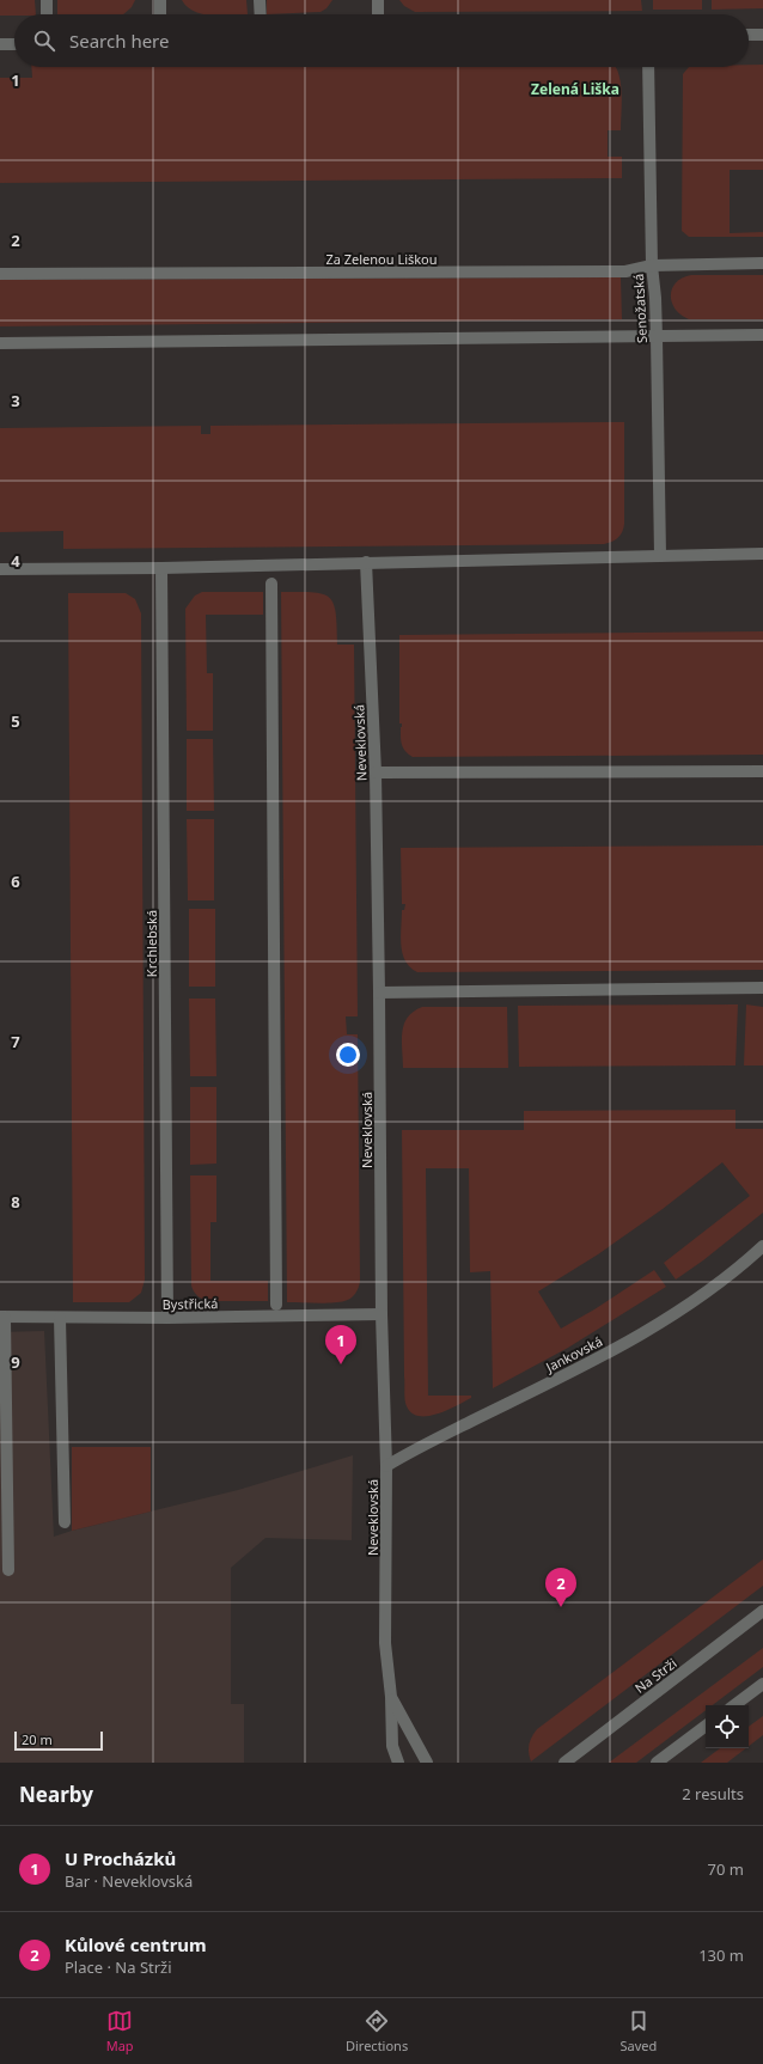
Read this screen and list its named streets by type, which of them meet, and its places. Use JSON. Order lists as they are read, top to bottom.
{
  "streets": {
    "street": [
      "Za Zelenou Liškou",
      "Senožatská",
      "Neveklovská",
      "Krchlebská",
      "Bystřická",
      "Jankovská",
      "Na Strži"
    ]
  },
  "crossings": [
    ["Za Zelenou Liškou", "Senožatská"],
    ["Neveklovská", "Bystřická"],
    ["Neveklovská", "Jankovská"],
    ["Krchlebská", "Bystřická"]
  ],
  "districts": ["Zelená Liška"],
  "scale_bar": "20 m",
  "page": {
    "search": "Search here",
    "pins": ["1", "2"],
    "scale": "20 m",
    "heading": ["Nearby", "2 results"],
    "list": [
      {
        "mark": "1",
        "name": "U Procházků",
        "note": "Bar · Neveklovská",
        "value": "70 m"
      },
      {
        "mark": "2",
        "name": "Kůlové centrum",
        "note": "Place · Na Strži",
        "value": "130 m"
      }
    ],
    "nav": ["Map", "Directions", "Saved"]
  },
  "grid": {
    "rows": [
      "1",
      "2",
      "3",
      "4",
      "5",
      "6",
      "7",
      "8",
      "9"
    ]
  }
}
